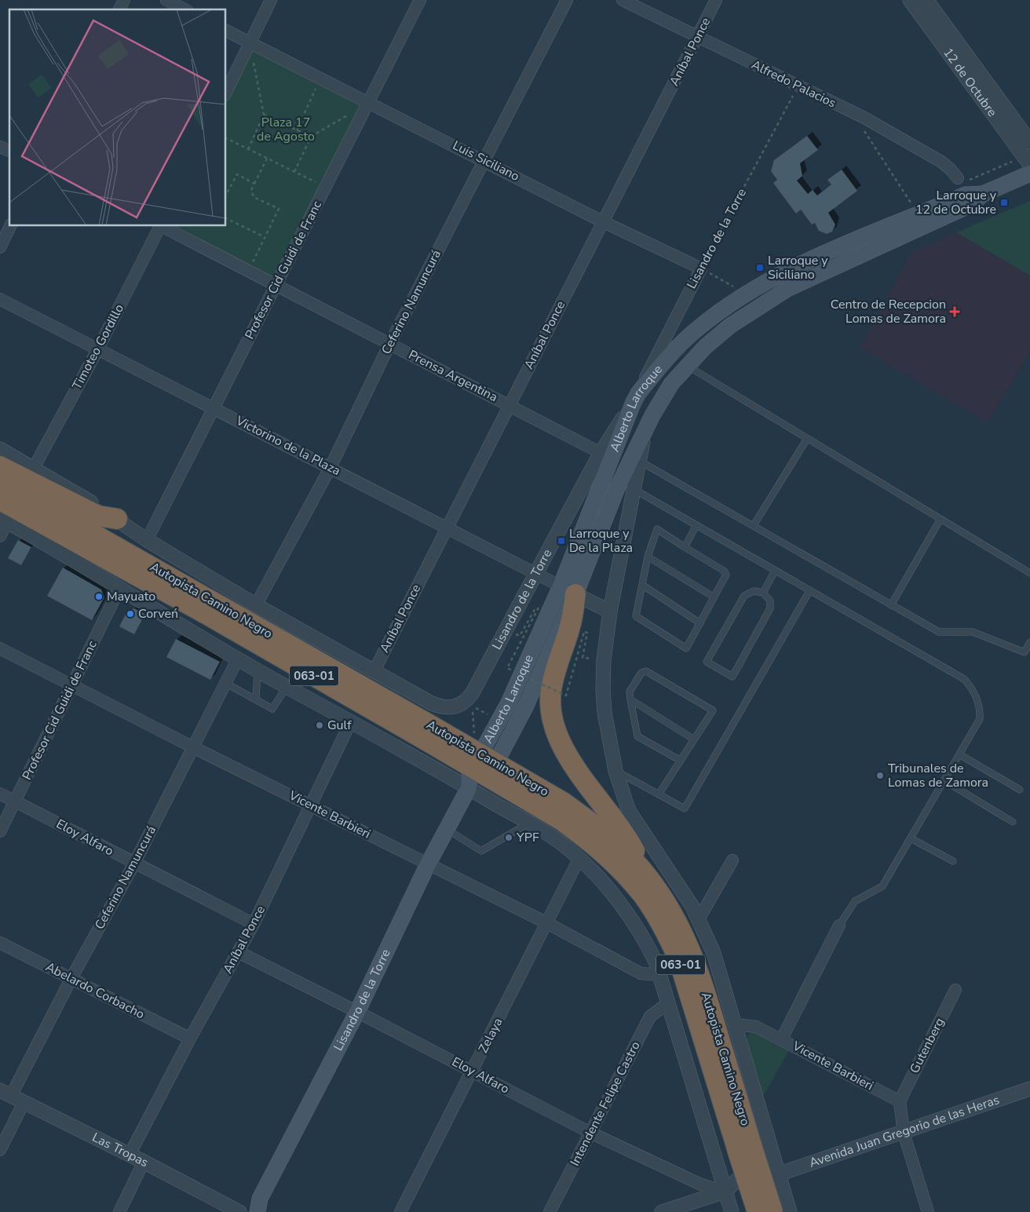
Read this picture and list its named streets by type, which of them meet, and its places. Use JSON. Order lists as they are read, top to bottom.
{
  "streets": {
    "highway": ["Autopista Camino Negro", "063-01"],
    "main road": ["Lisandro de la Torre", "Alberto Larroque"],
    "street": [
      "Aníbal Ponce",
      "12 de Octubre",
      "Alfredo Palacios",
      "Luis Siciliano",
      "Profesor Cid Guidi de Franc",
      "Ceferino Namuncurá",
      "Timoteo Gordillo",
      "Prensa Argentina",
      "Victorino de la Plaza",
      "Vicente Barbieri",
      "Eloy Alfaro",
      "Abelardo Corbacho",
      "Zelaya",
      "Gutenberg",
      "Intendente Felipe Castro",
      "Avenida Juan Gregorio de las Heras",
      "Las Tropas"
    ]
  },
  "crossings": [
    ["Aníbal Ponce", "Alfredo Palacios"],
    ["Aníbal Ponce", "Luis Siciliano"],
    ["Aníbal Ponce", "Lisandro de la Torre"],
    ["Aníbal Ponce", "Prensa Argentina"],
    ["Aníbal Ponce", "Victorino de la Plaza"],
    ["Aníbal Ponce", "Vicente Barbieri"],
    ["Aníbal Ponce", "Eloy Alfaro"],
    ["Aníbal Ponce", "Abelardo Corbacho"],
    ["Aníbal Ponce", "Las Tropas"],
    ["Alfredo Palacios", "Lisandro de la Torre"],
    ["Luis Siciliano", "Lisandro de la Torre"],
    ["Luis Siciliano", "Profesor Cid Guidi de Franc"],
    ["Luis Siciliano", "Ceferino Namuncurá"],
    ["Lisandro de la Torre", "Prensa Argentina"],
    ["Lisandro de la Torre", "Alberto Larroque"],
    ["Lisandro de la Torre", "Victorino de la Plaza"],
    ["Lisandro de la Torre", "Vicente Barbieri"],
    ["Lisandro de la Torre", "Eloy Alfaro"],
    ["Profesor Cid Guidi de Franc", "Prensa Argentina"],
    ["Profesor Cid Guidi de Franc", "Victorino de la Plaza"],
    ["Profesor Cid Guidi de Franc", "Vicente Barbieri"],
    ["Profesor Cid Guidi de Franc", "Eloy Alfaro"],
    ["Ceferino Namuncurá", "Prensa Argentina"],
    ["Ceferino Namuncurá", "Victorino de la Plaza"],
    ["Ceferino Namuncurá", "Vicente Barbieri"],
    ["Ceferino Namuncurá", "Eloy Alfaro"],
    ["Ceferino Namuncurá", "Abelardo Corbacho"],
    ["Ceferino Namuncurá", "Las Tropas"],
    ["Timoteo Gordillo", "Victorino de la Plaza"],
    ["Alberto Larroque", "Victorino de la Plaza"],
    ["Vicente Barbieri", "Zelaya"],
    ["Vicente Barbieri", "Gutenberg"],
    ["Eloy Alfaro", "Zelaya"],
    ["Eloy Alfaro", "Intendente Felipe Castro"],
    ["Eloy Alfaro", "Avenida Juan Gregorio de las Heras"]
  ],
  "parks": ["Plaza 17 de Agosto"],
  "places": {
    "transit": ["Larroque y 12 de Octubre", "Larroque y Siciliano", "Larroque y De la Plaza"],
    "health": ["Centro de Recepcion Lomas de Zamora"],
    "other": [
      "Mayuato",
      "Corveń",
      "Gulf",
      "Tribunales de Lomas de Zamora",
      "YPF"
    ]
  }
}
